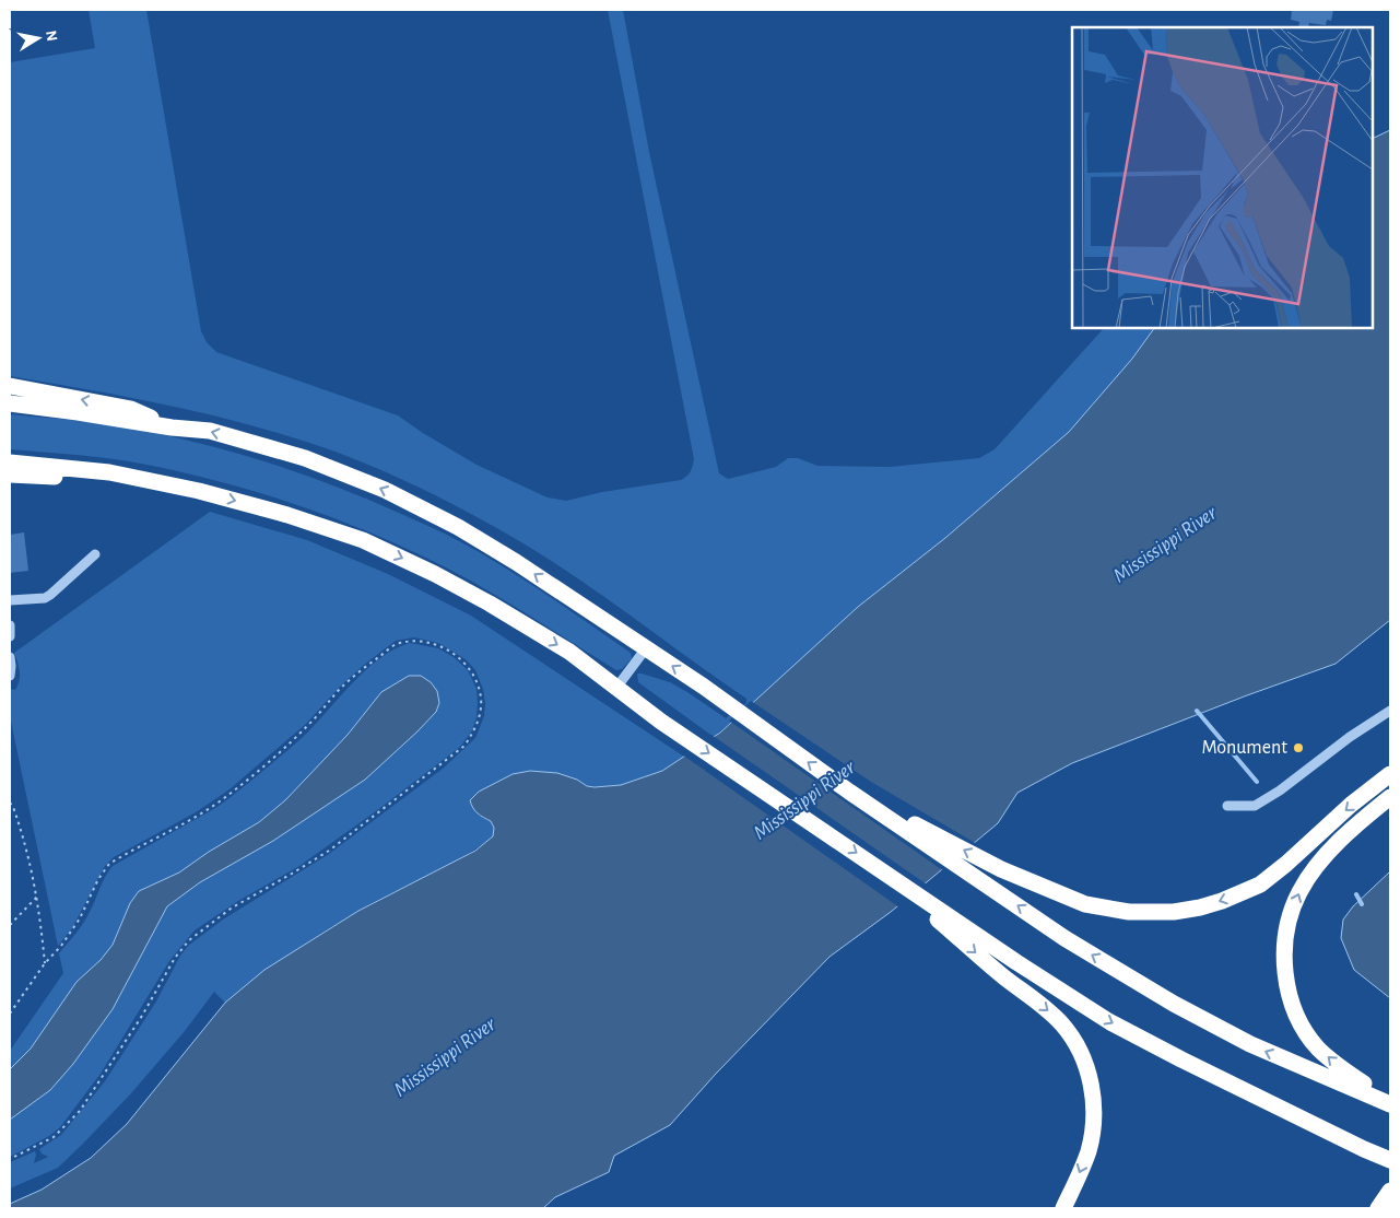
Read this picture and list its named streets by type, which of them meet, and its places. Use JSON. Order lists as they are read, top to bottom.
{
  "water": ["Mississippi River"],
  "places": ["Monument"],
  "north": "right"
}
